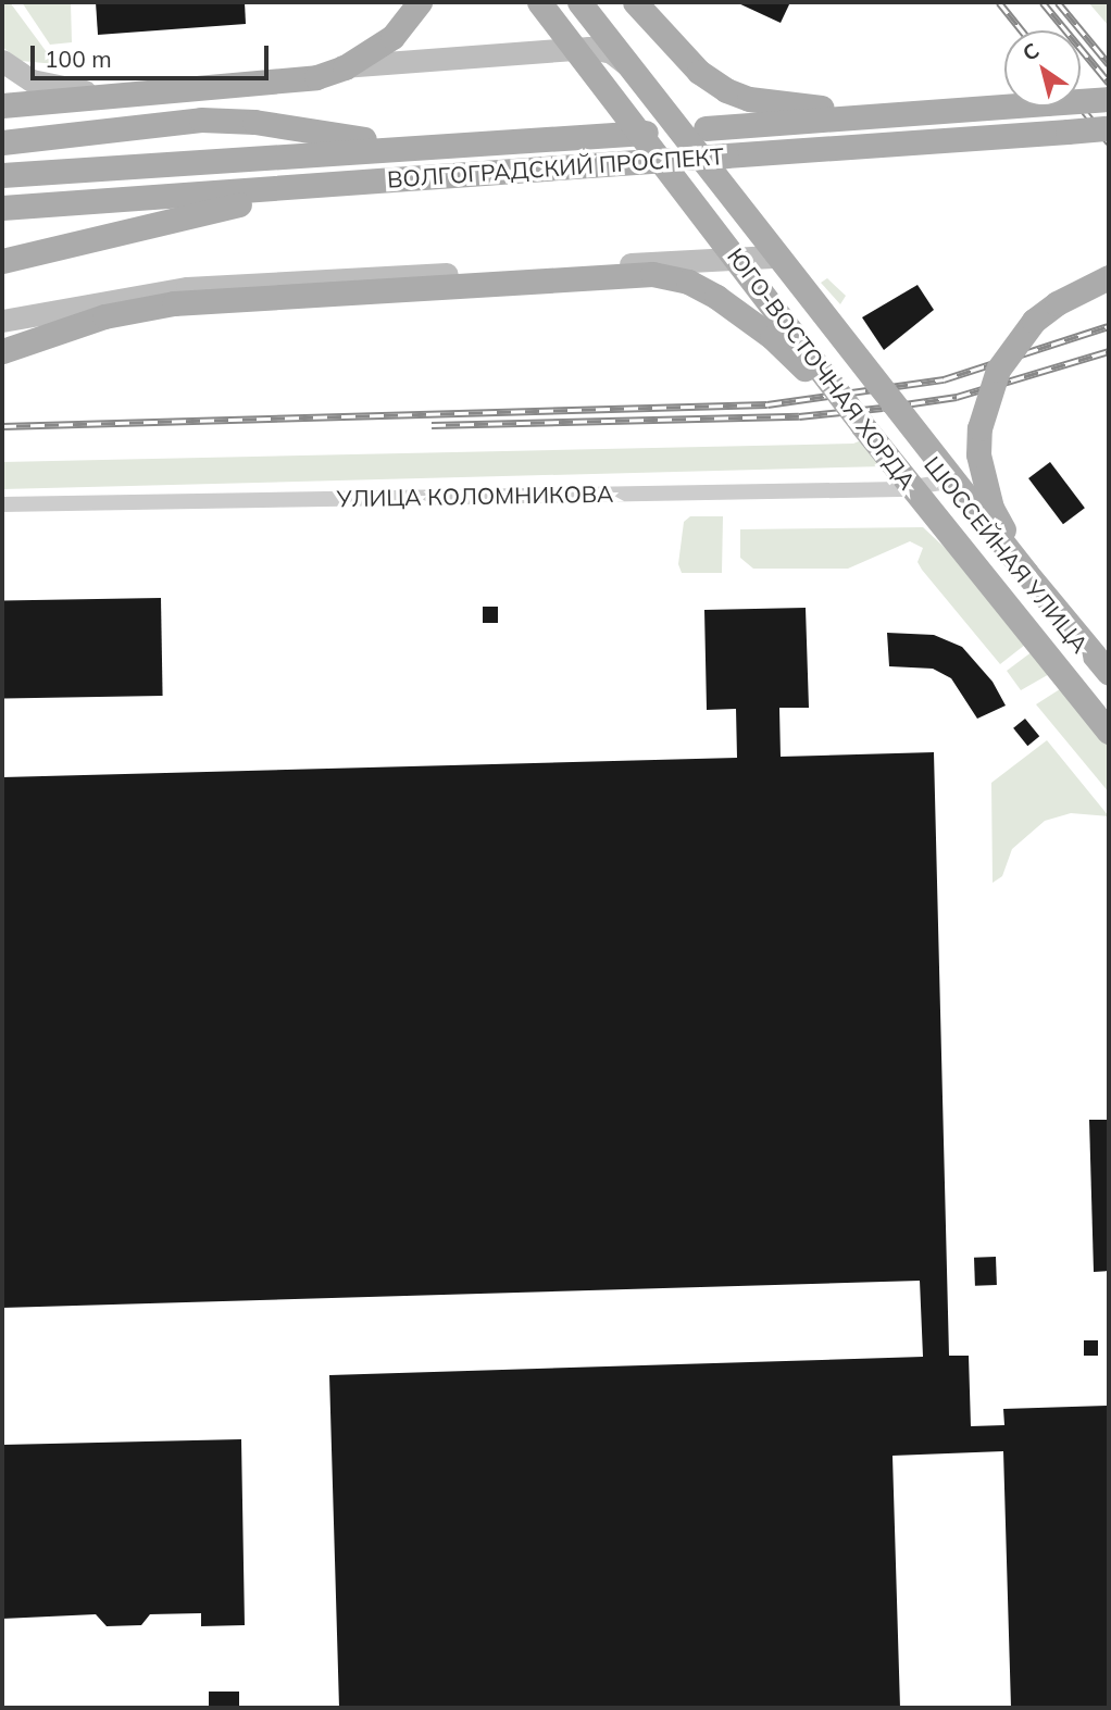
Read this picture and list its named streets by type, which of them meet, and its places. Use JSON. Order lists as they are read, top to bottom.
{
  "streets": {
    "main road": ["ВОЛГОГРАДСКИЙ ПРОСПЕКТ", "ЮГО-ВОСТОЧНАЯ ХОРДА", "ШОССЕЙНАЯ УЛИЦА"],
    "street": ["УЛИЦА КОЛОМНИКОВА"]
  },
  "crossings": [
    ["УЛИЦА КОЛОМНИКОВА", "ШОССЕЙНАЯ УЛИЦА"]
  ],
  "scale_bar": "100 m",
  "north": "top left"
}
